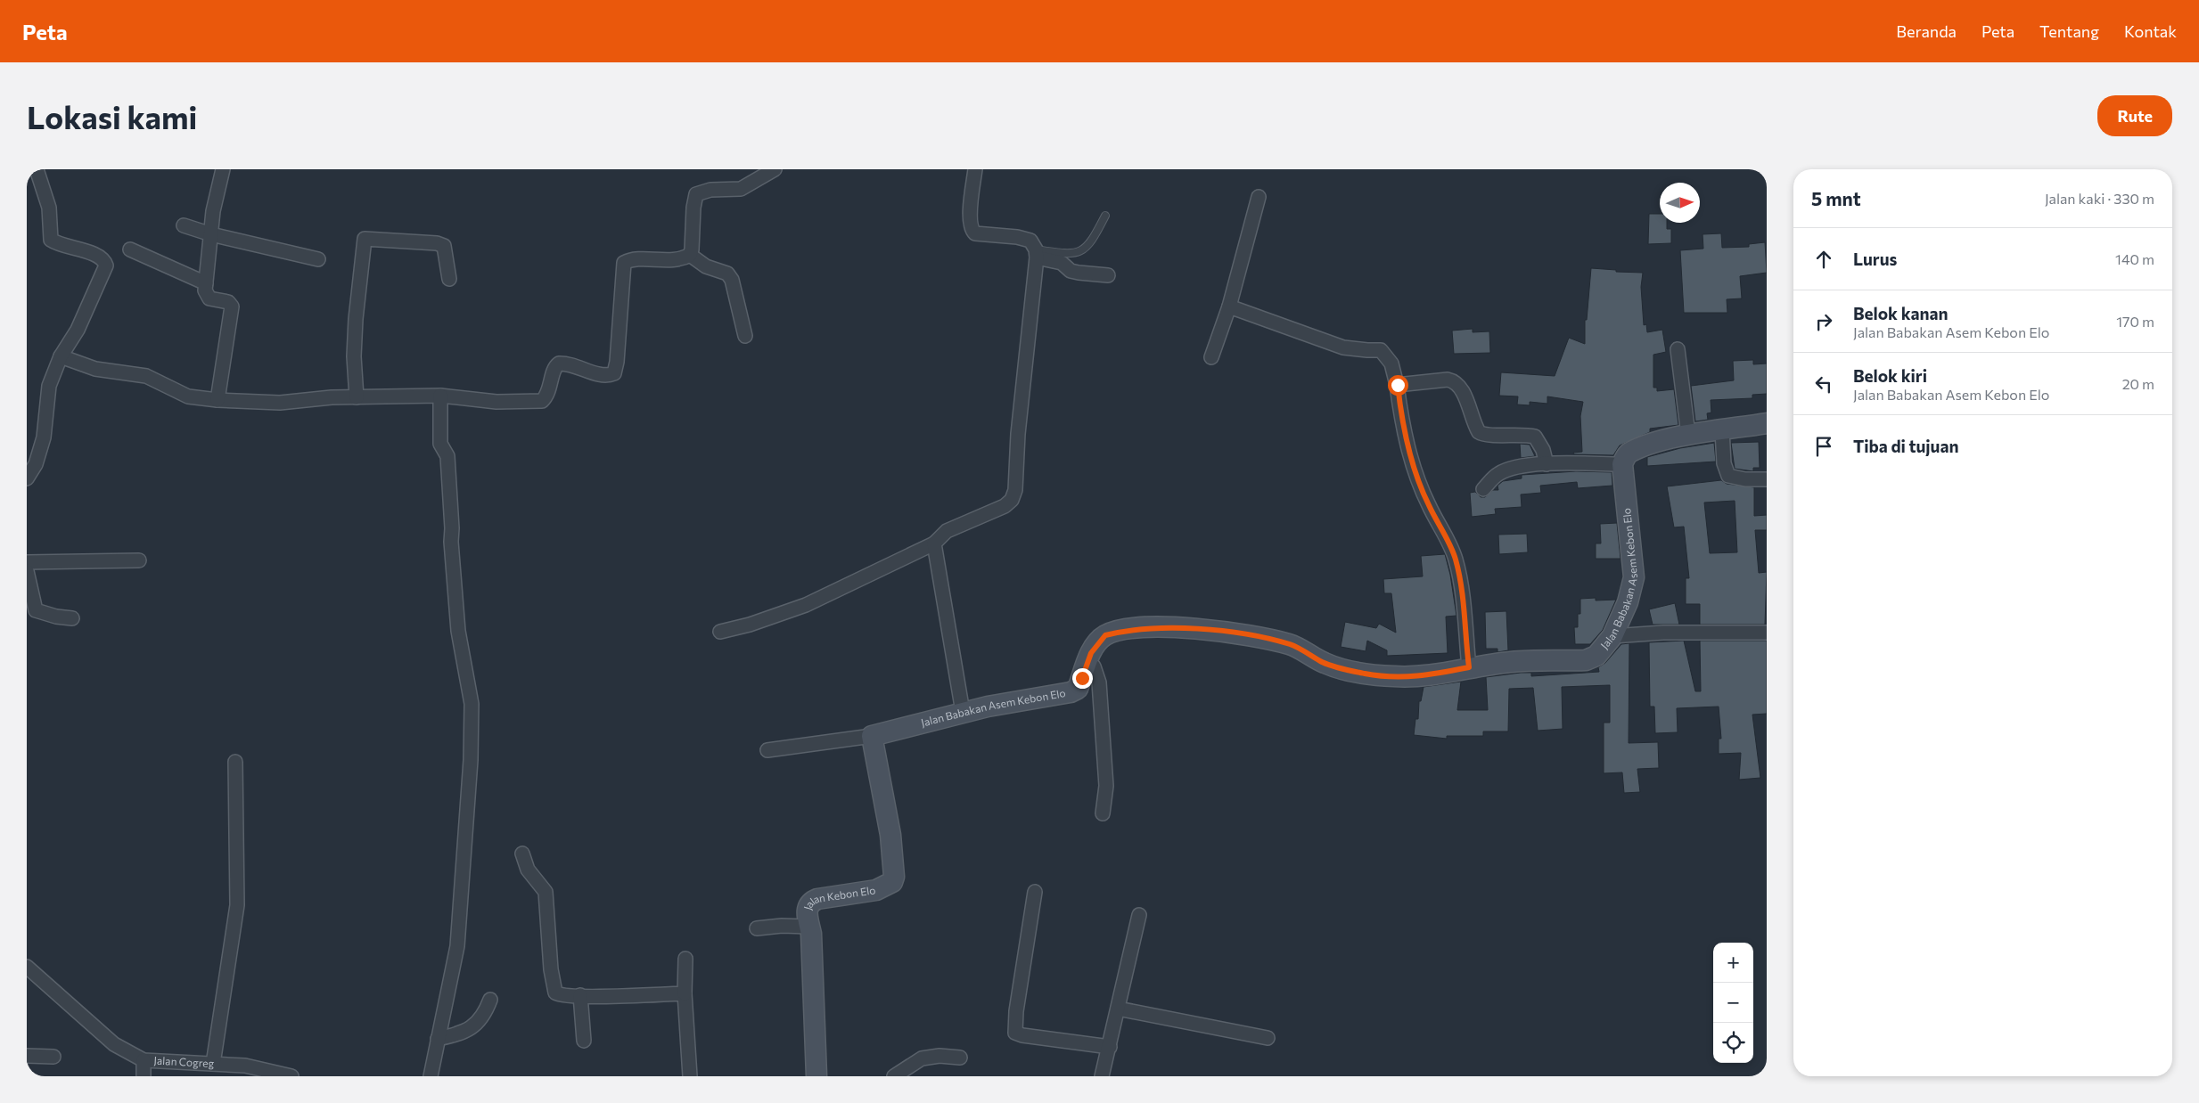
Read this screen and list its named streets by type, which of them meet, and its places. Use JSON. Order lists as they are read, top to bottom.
{
  "streets": {
    "street": ["Jalan Babakan Asem Kebon Elo", "Jalan Kebon Elo", "Jalan Cogreg"]
  },
  "crossings": [
    ["Jalan Babakan Asem Kebon Elo", "Jalan Kebon Elo"]
  ],
  "north": "right",
  "page": {
    "header": "Peta",
    "nav": [
      "Beranda",
      "Peta",
      "Tentang",
      "Kontak"
    ],
    "buttons": "Rute",
    "title": "Lokasi kami",
    "heading": ["5 mnt", "Jalan kaki · 330 m"],
    "list": [
      ["Lurus", "140 m"],
      ["Belok kanan", "Jalan Babakan Asem Kebon Elo", "170 m"],
      ["Belok kiri", "Jalan Babakan Asem Kebon Elo", "20 m"],
      "Tiba di tujuan"
    ],
    "map_buttons": ["+", "−"]
  }
}
